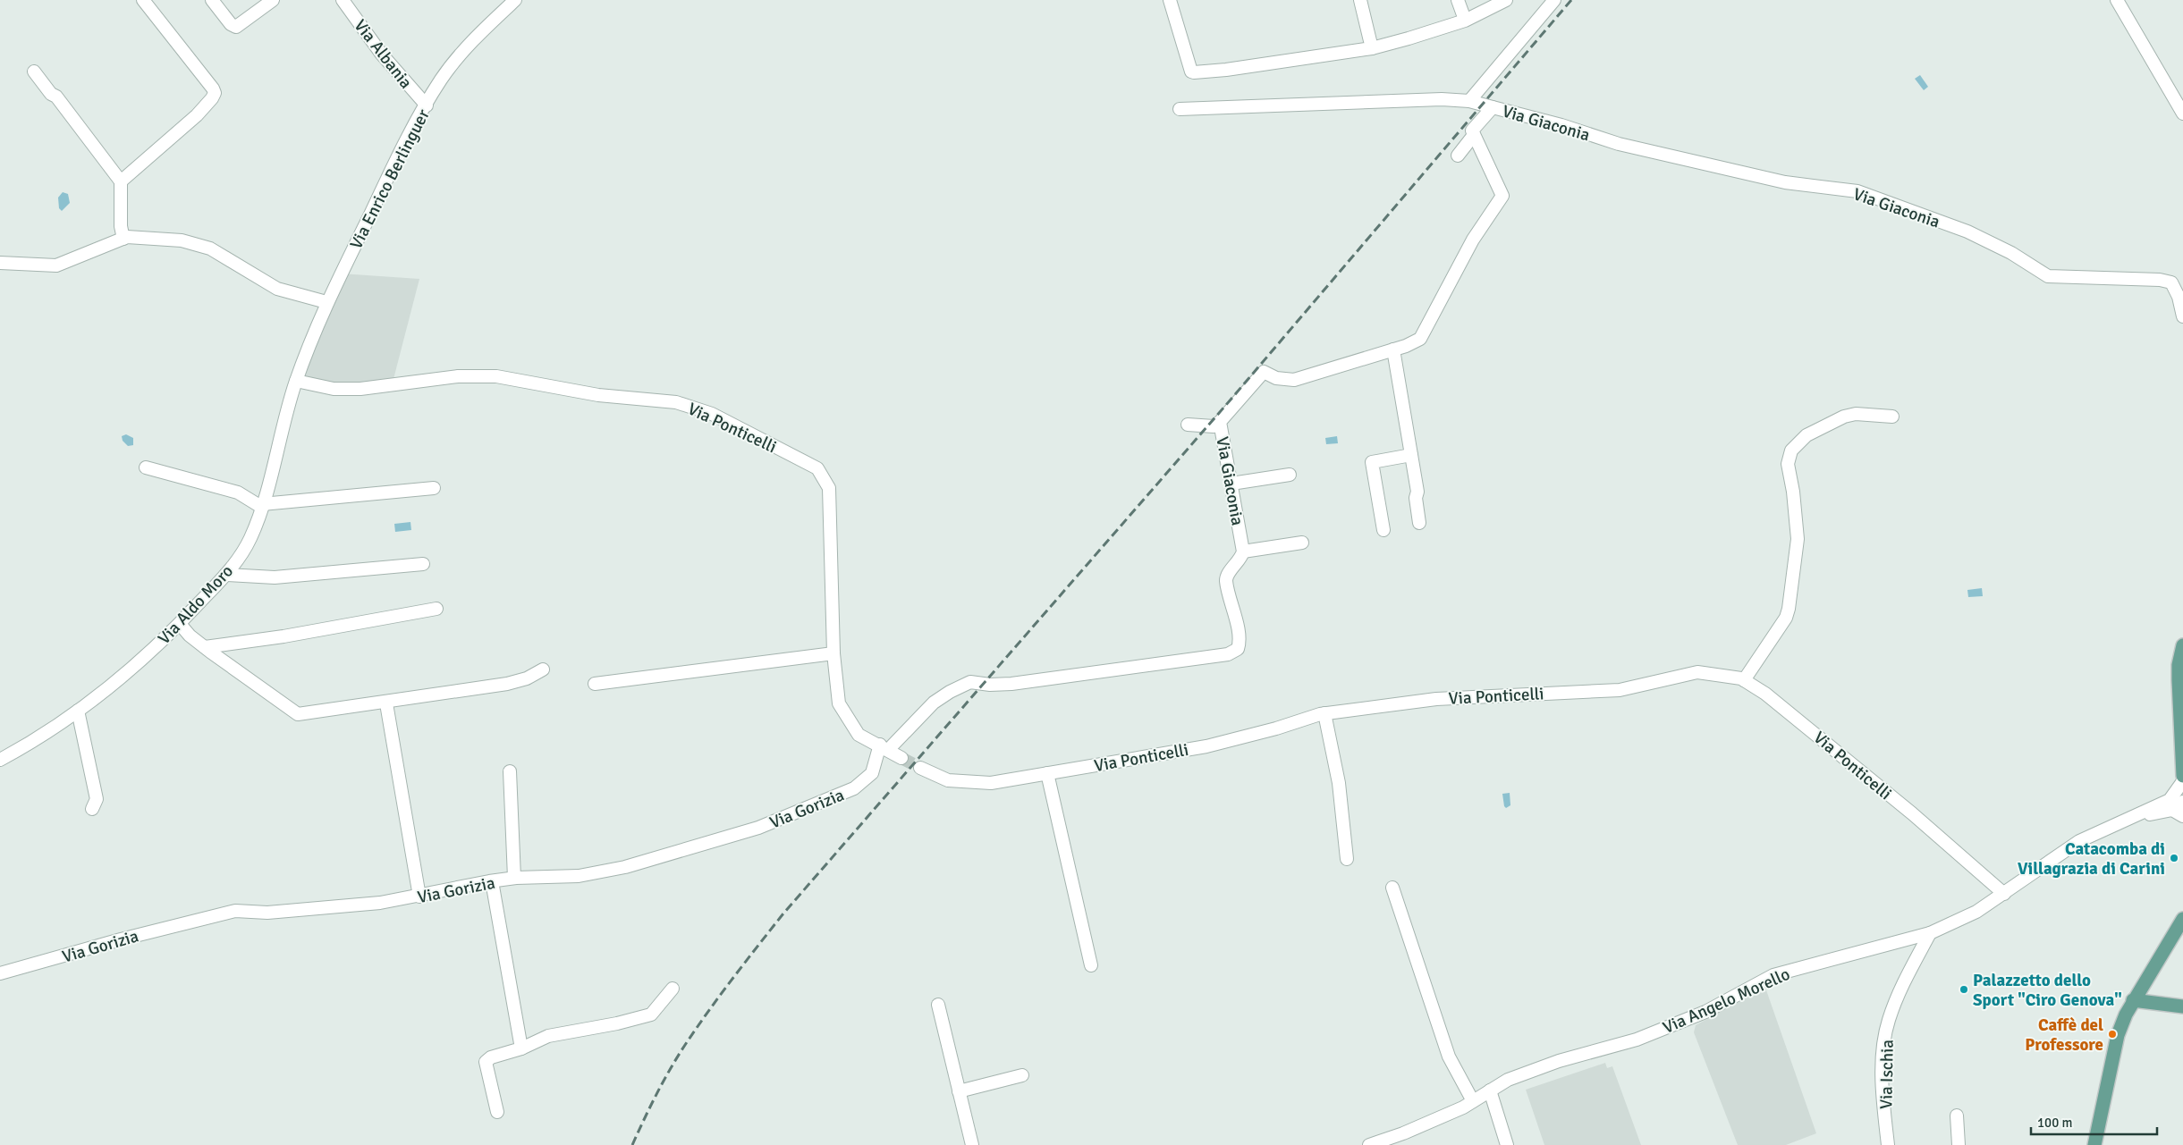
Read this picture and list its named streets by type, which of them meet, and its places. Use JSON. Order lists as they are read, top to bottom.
{
  "streets": {
    "street": [
      "Via Albania",
      "Via Giaconia",
      "Via Enrico Berlinguer",
      "Via Ponticelli",
      "Via Aldo Moro",
      "Via Gorizia",
      "Via Angelo Morello",
      "Via Ischia"
    ]
  },
  "crossings": [
    ["Via Albania", "Via Enrico Berlinguer"],
    ["Via Enrico Berlinguer", "Via Ponticelli"],
    ["Via Enrico Berlinguer", "Via Aldo Moro"],
    ["Via Ponticelli", "Via Aldo Moro"],
    ["Via Ponticelli", "Via Gorizia"],
    ["Via Ponticelli", "Via Angelo Morello"],
    ["Via Angelo Morello", "Via Ischia"]
  ],
  "places": ["Catacomba di Villagrazia di Carini", "Palazzetto dello Sport \"Ciro Genova\"", "Caffè del Professore"],
  "scale_bar": "100 m"
}
